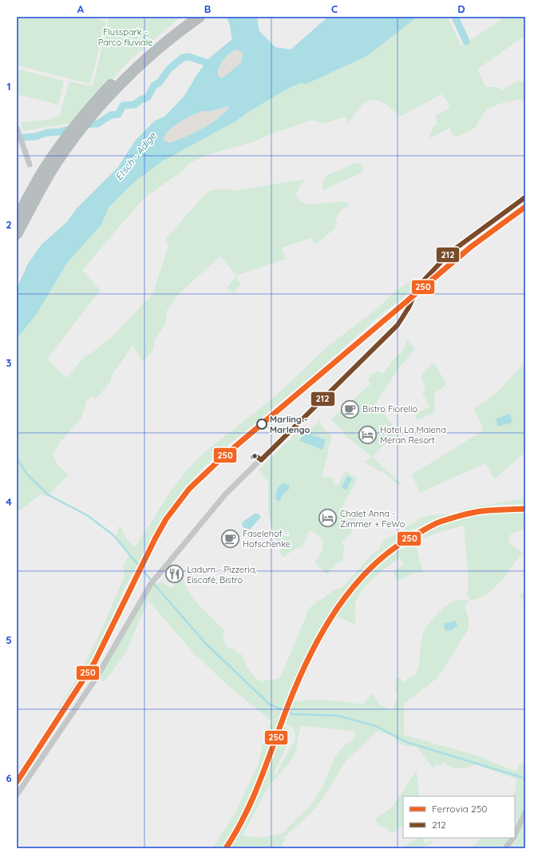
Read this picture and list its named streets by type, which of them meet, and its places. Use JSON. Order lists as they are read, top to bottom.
{
  "water": ["Etsch - Adige"],
  "parks": ["Flusspark - Parco fluviale"],
  "places": {
    "cafe": ["Bistro Fiorello", "Faselehof - Hofschenke"],
    "other": ["Marling - Marlengo"],
    "hotel": ["Hotel La Maiena Meran Resort", "Chalet Anna - Zimmer + FeWo"],
    "restaurant": ["Ladurn - Pizzeria, Eiscafé, Bistro"]
  },
  "lines": ["transit line 212", "rail line 250"],
  "legend": ["Ferrovia 250", "212"],
  "grid": {
    "columns": [
      "A",
      "B",
      "C",
      "D"
    ],
    "rows": [
      "1",
      "2",
      "3",
      "4",
      "5",
      "6"
    ]
  }
}
